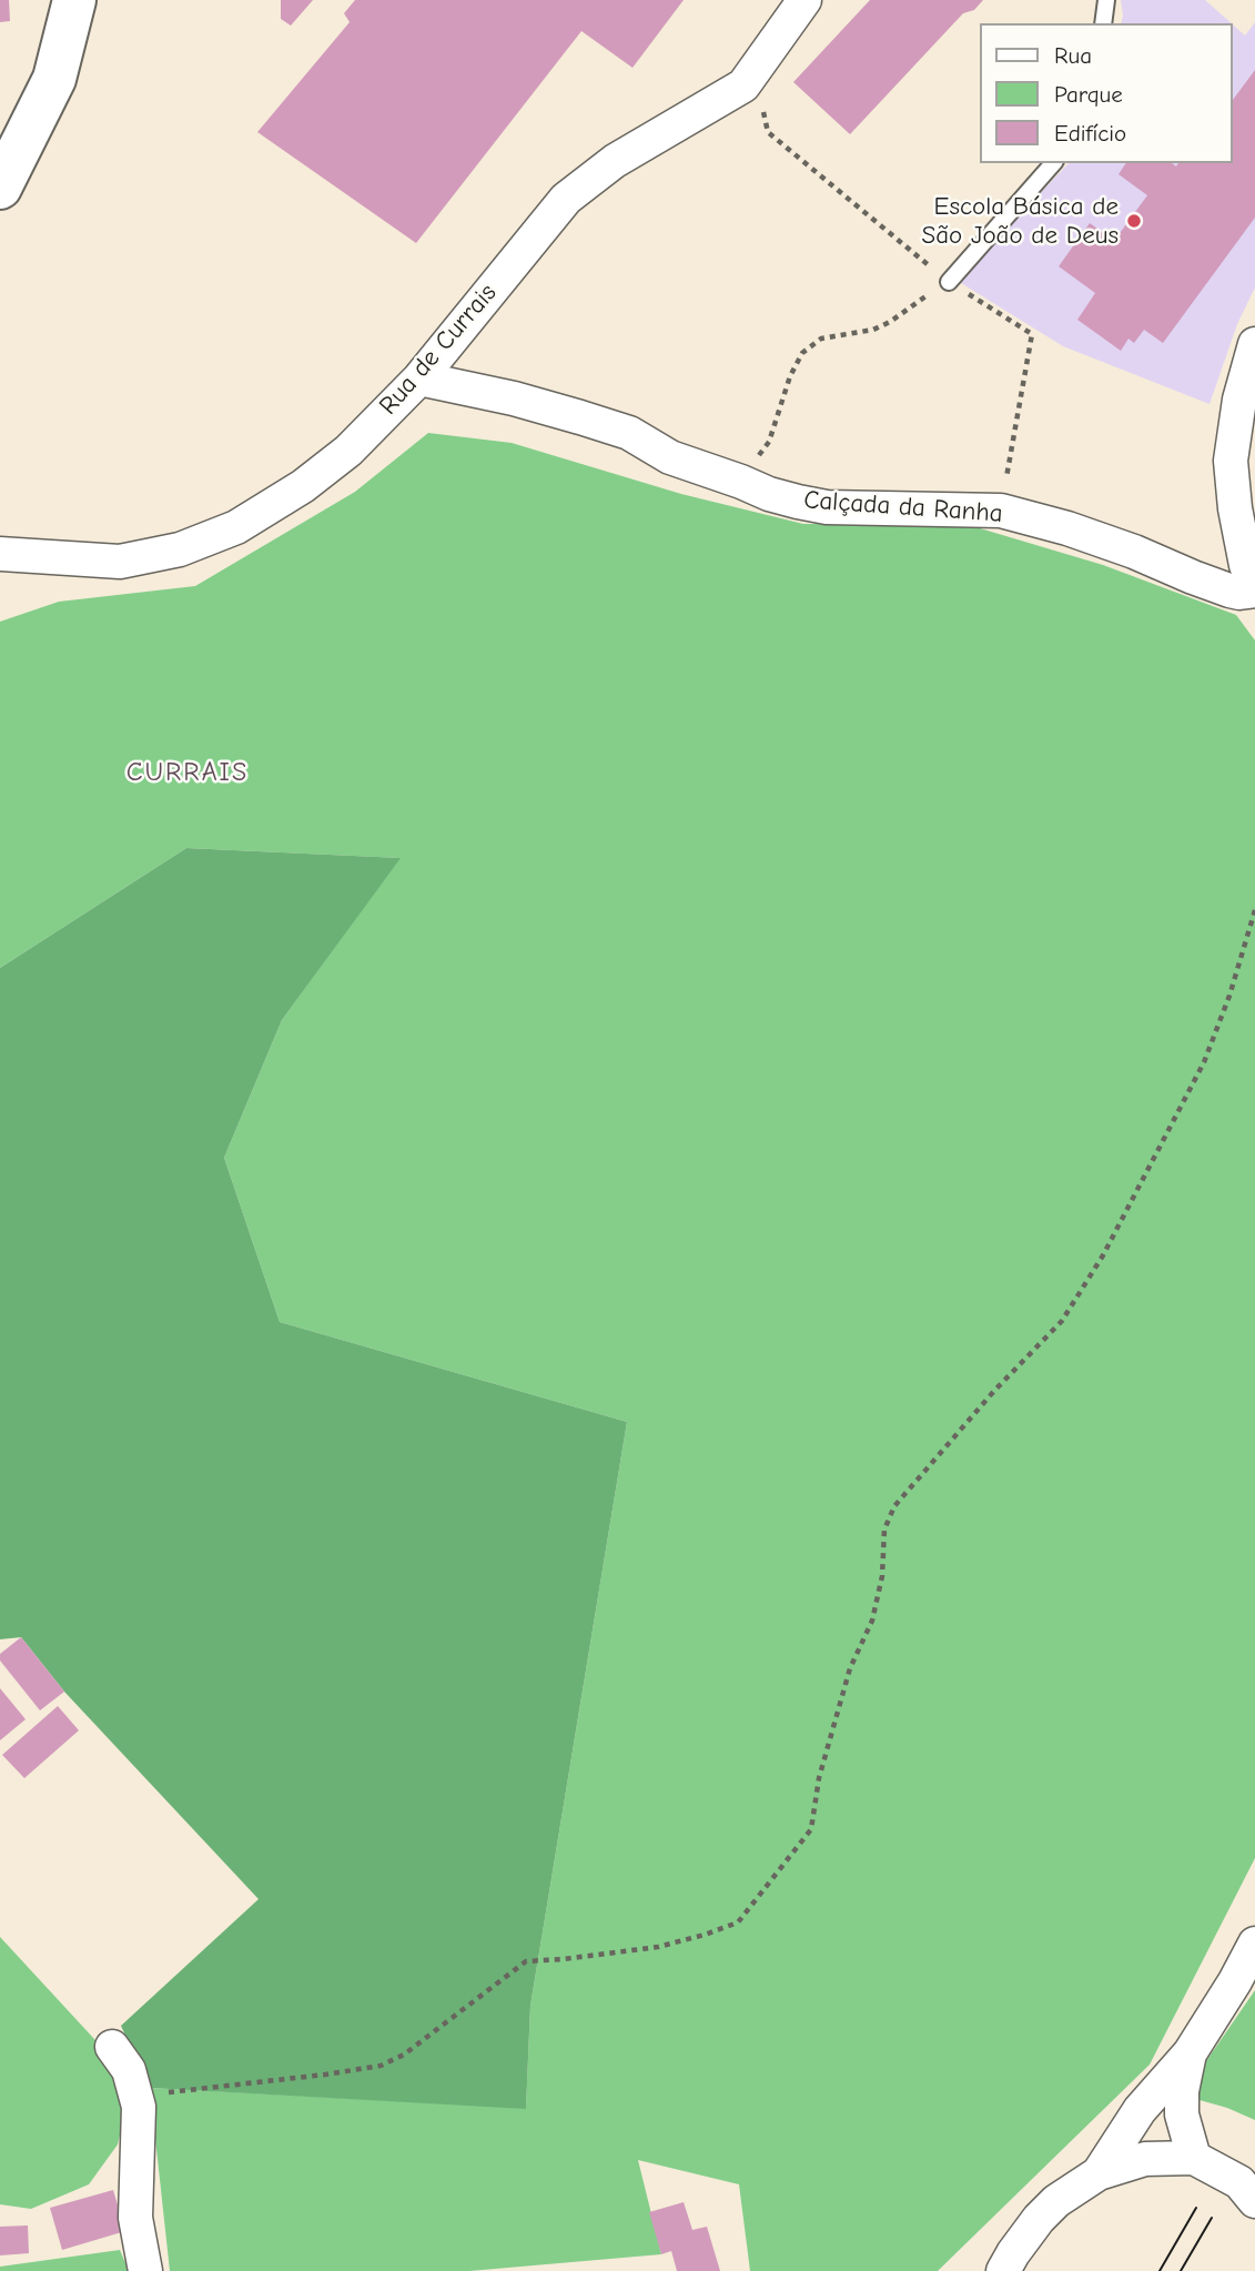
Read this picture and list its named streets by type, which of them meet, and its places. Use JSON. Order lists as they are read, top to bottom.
{
  "streets": {
    "street": ["Rua de Currais", "Calçada da Ranha"]
  },
  "crossings": [
    ["Rua de Currais", "Calçada da Ranha"]
  ],
  "districts": ["CURRAIS"],
  "places": ["Escola Básica de São João de Deus"],
  "legend": ["Rua", "Parque", "Edifício"]
}
